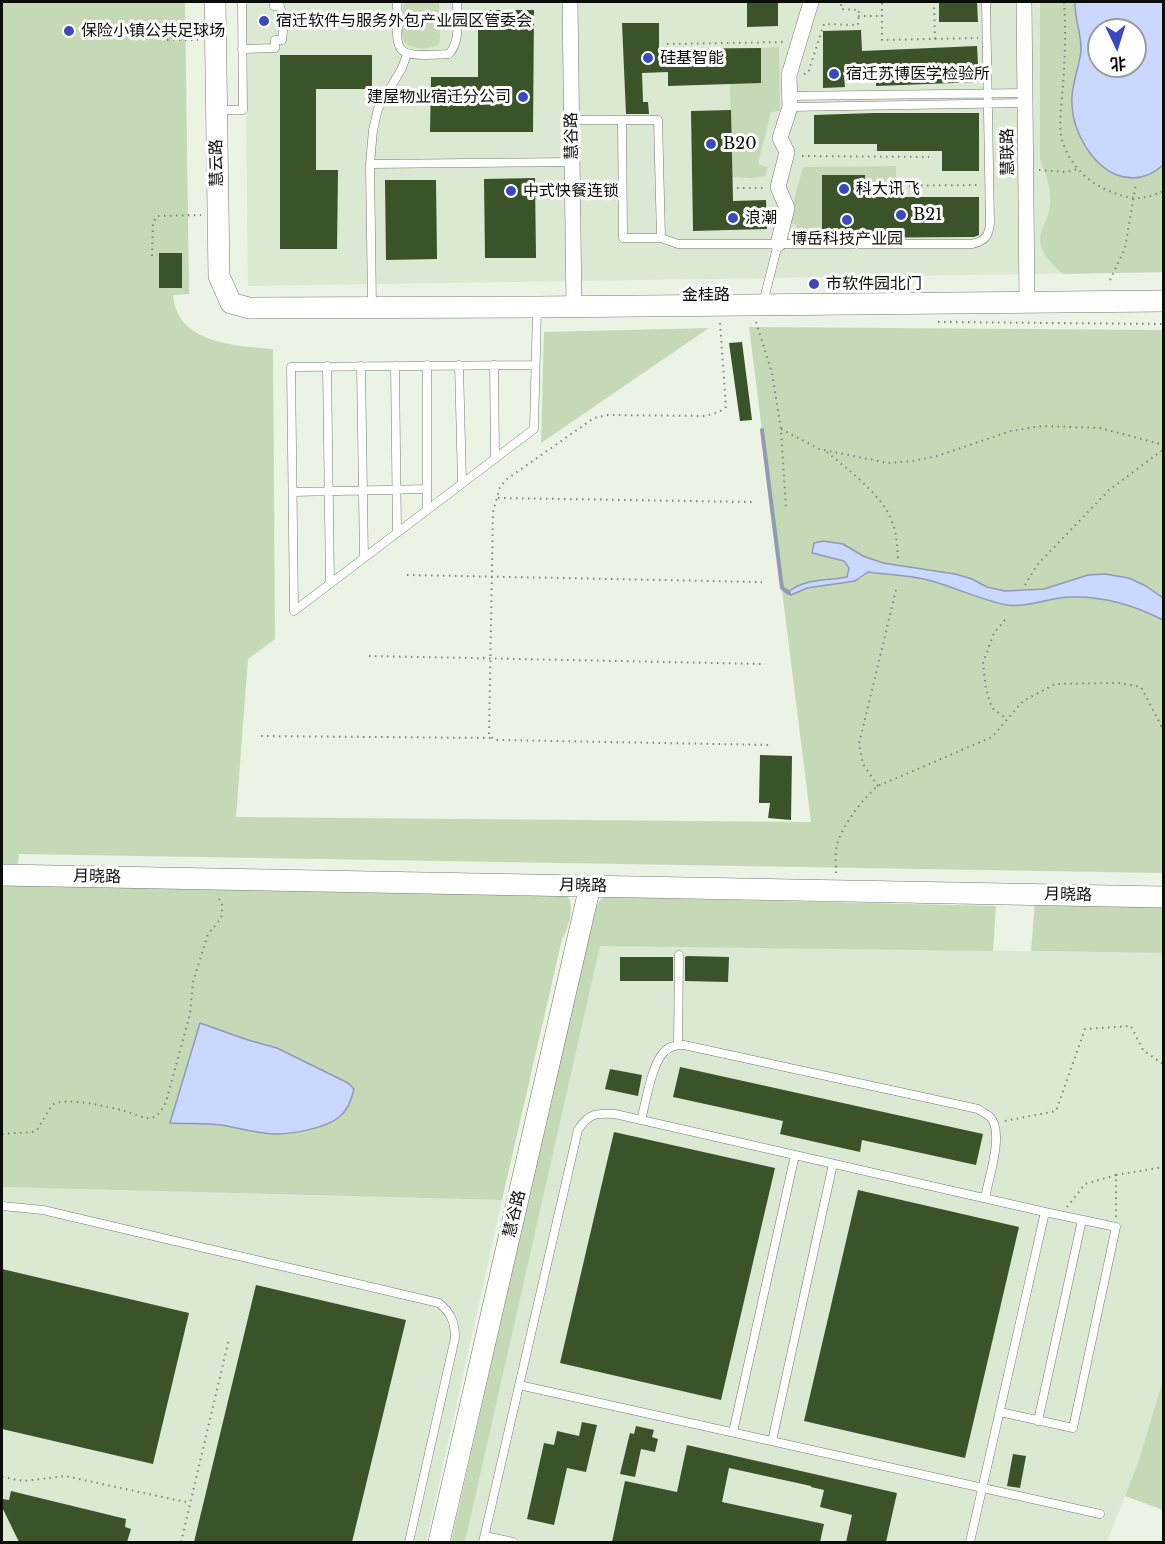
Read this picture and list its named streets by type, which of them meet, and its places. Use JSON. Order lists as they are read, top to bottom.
{
  "streets": {
    "street": [
      "慧谷路",
      "慧联路",
      "慧云路",
      "金桂路",
      "月晓路"
    ]
  },
  "crossings": [
    ["慧谷路", "金桂路"],
    ["慧谷路", "月晓路"],
    ["慧联路", "金桂路"],
    ["慧云路", "金桂路"]
  ],
  "places": [
    "宿迁软件与服务外包产业园区管委会",
    "保险小镇公共足球场",
    "硅基智能",
    "宿迁苏博医学检验所",
    "建屋物业宿迁分公司",
    "B20",
    "科大讯飞",
    "中式快餐连锁",
    "B21",
    "浪潮",
    "博岳科技产业园",
    "市软件园北门"
  ],
  "north": "bottom"
}
